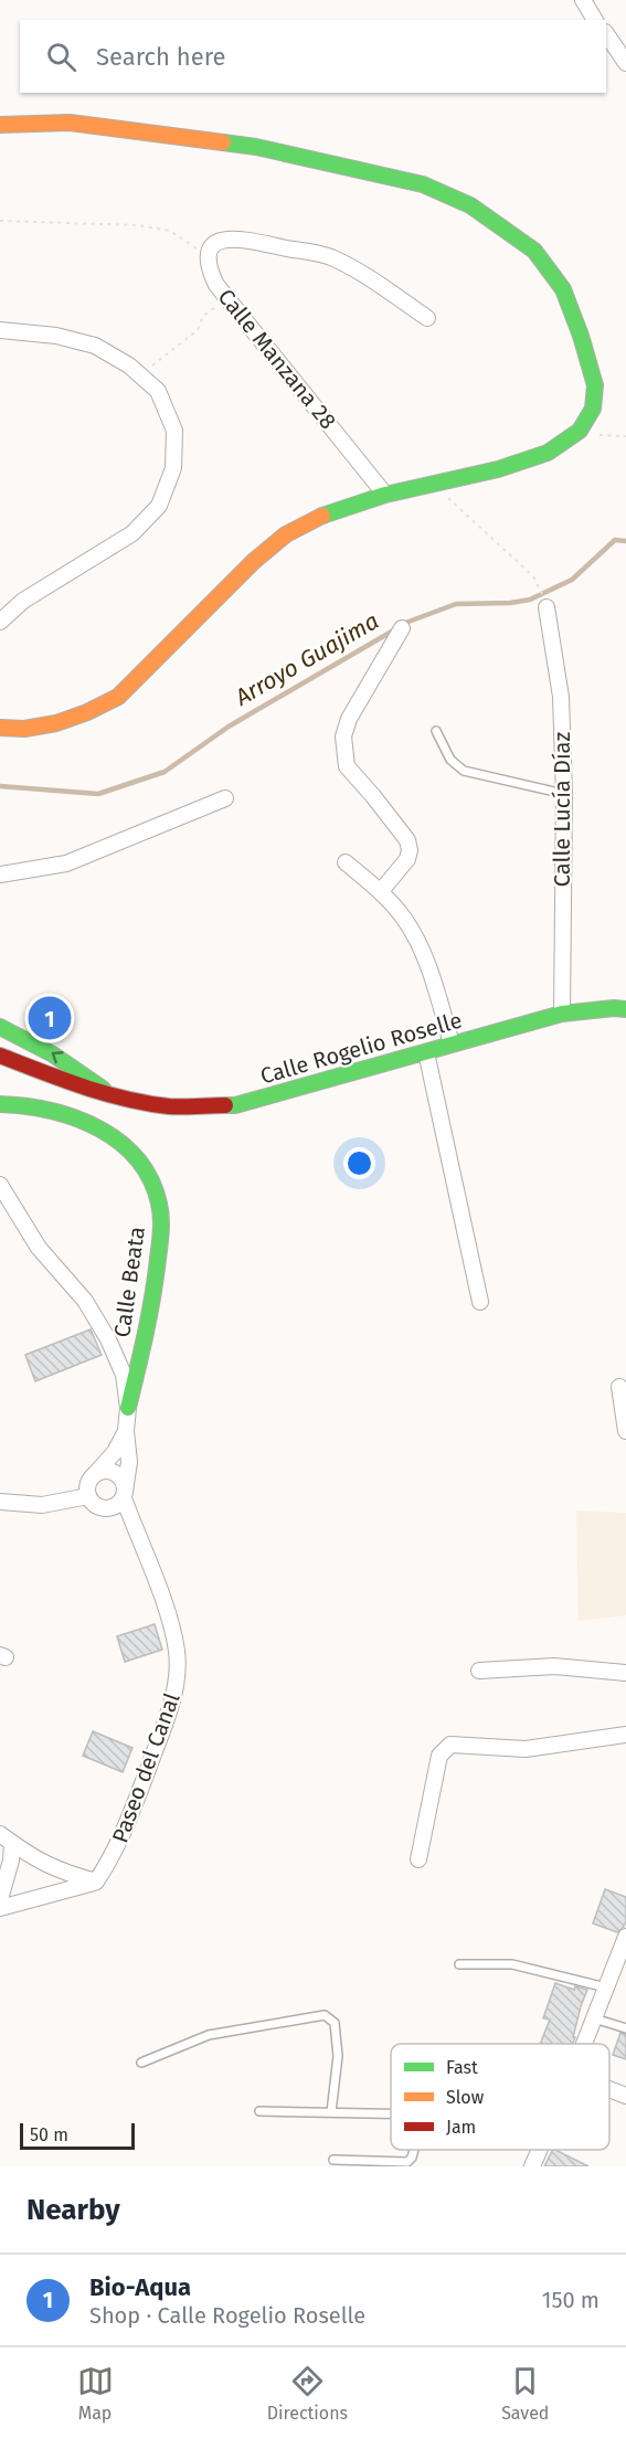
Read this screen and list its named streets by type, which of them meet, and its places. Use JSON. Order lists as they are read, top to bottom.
{
  "streets": {
    "street": [
      "Calle Manzana 28",
      "Calle Lucía Díaz",
      "Calle Rogelio Roselle",
      "Calle Beata",
      "Paseo del Canal"
    ]
  },
  "crossings": [
    ["Calle Lucía Díaz", "Calle Rogelio Roselle"],
    ["Calle Beata", "Paseo del Canal"]
  ],
  "water": ["Arroyo Guajima"],
  "legend": ["Fast", "Slow", "Jam"],
  "scale_bar": "50 m",
  "page": {
    "search": "Search here",
    "pins": "1",
    "scale": "50 m",
    "heading": "Nearby",
    "list": [
      {
        "mark": "1",
        "name": "Bio-Aqua",
        "note": "Shop · Calle Rogelio Roselle",
        "value": "150 m"
      }
    ],
    "nav": ["Map", "Directions", "Saved"]
  }
}
